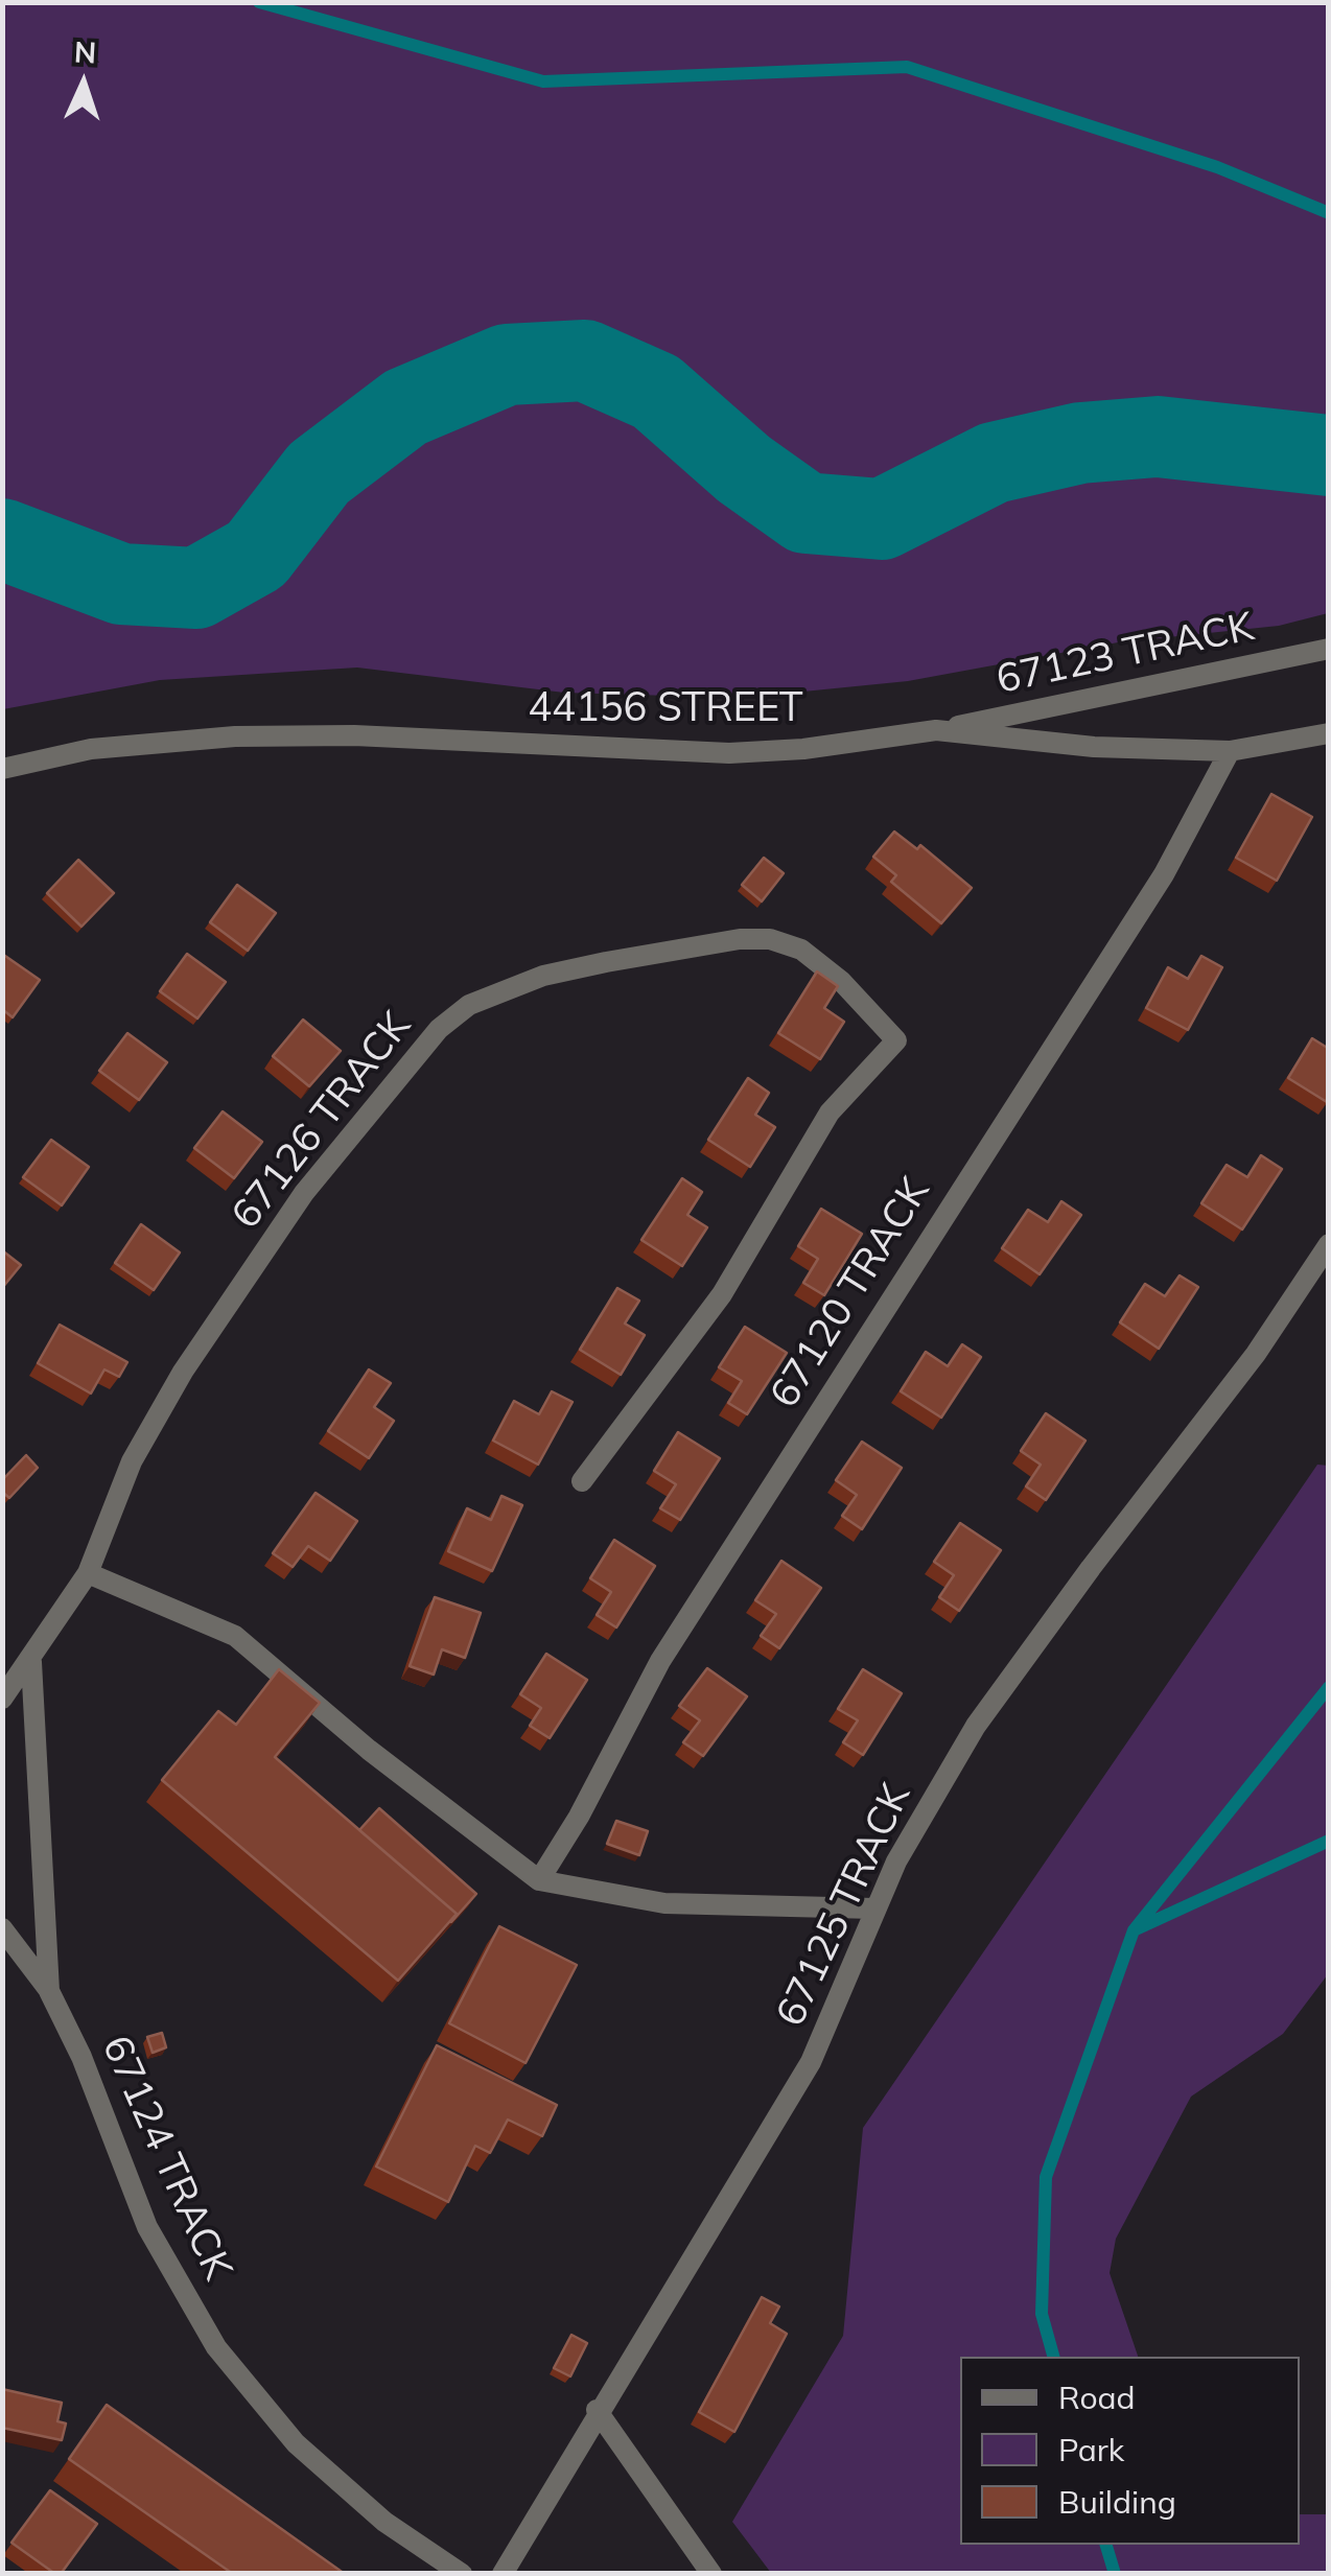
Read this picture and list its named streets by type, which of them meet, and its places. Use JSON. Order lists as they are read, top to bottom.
{
  "streets": {
    "street": [
      "67123 TRACK",
      "44156 STREET",
      "67126 TRACK",
      "67120 TRACK",
      "67125 TRACK",
      "67124 TRACK"
    ]
  },
  "crossings": [
    ["67123 TRACK", "44156 STREET"],
    ["44156 STREET", "67120 TRACK"],
    ["67126 TRACK", "67124 TRACK"]
  ],
  "legend": ["Road", "Park", "Building"],
  "north": "top"
}
